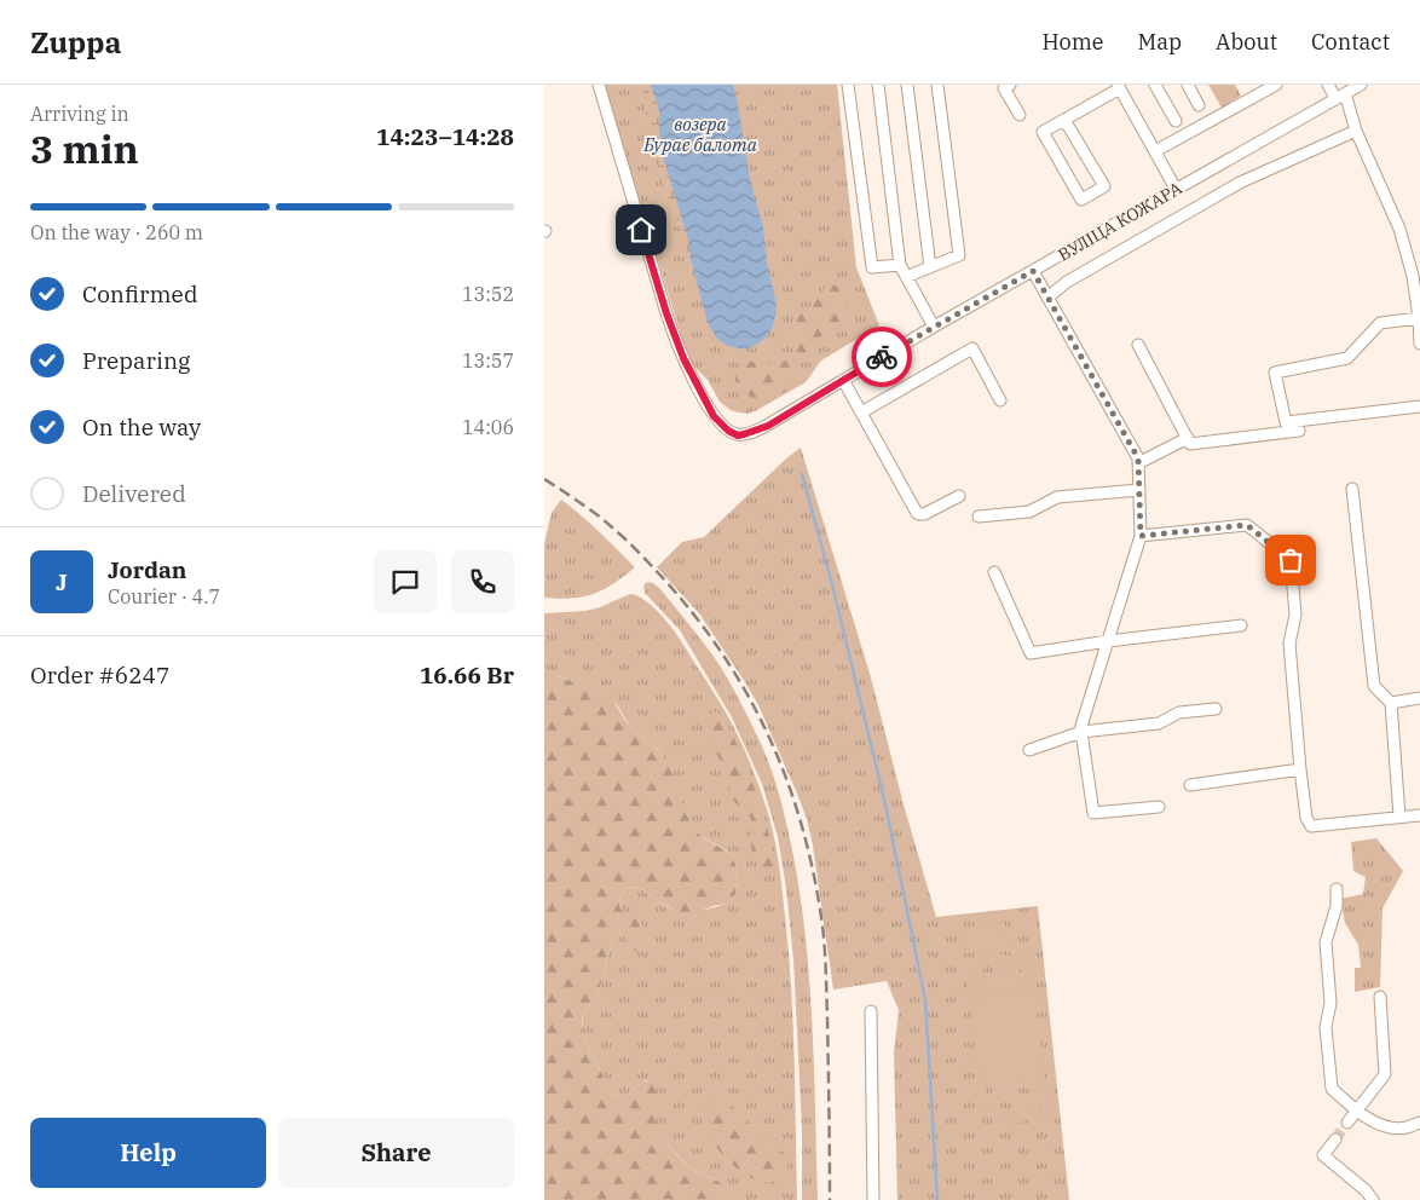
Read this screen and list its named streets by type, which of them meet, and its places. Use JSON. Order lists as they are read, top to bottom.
{
  "streets": {
    "street": ["ВУЛІЦА КОЖАРА"]
  },
  "water": ["возера Бурае балота"],
  "page": {
    "header": "Zuppa",
    "nav": [
      "Home",
      "Map",
      "About",
      "Contact"
    ],
    "heading": ["3 min", "Arriving in", "14:23–14:28"],
    "panel": [
      "Jordan",
      "Courier · 4.7",
      "Order #6247",
      "16.66 Br"
    ],
    "bar": "On the way · 260 m",
    "list": [
      ["Confirmed", "13:52"],
      ["Preparing", "13:57"],
      ["On the way", "14:06"],
      "Delivered"
    ],
    "round": "J",
    "buttons": ["Help", "Share"]
  }
}
